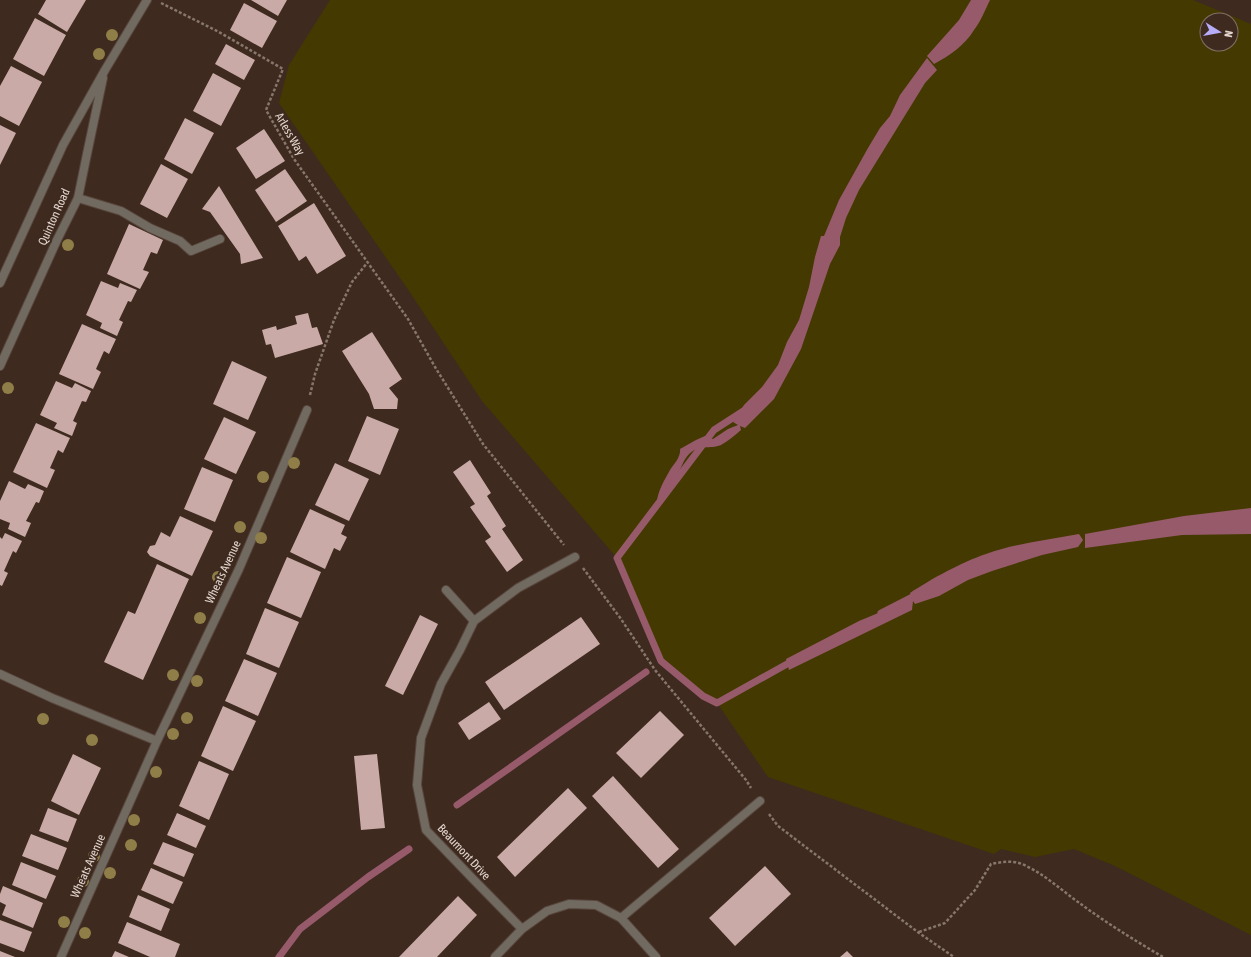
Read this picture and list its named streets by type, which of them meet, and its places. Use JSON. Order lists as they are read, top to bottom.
{
  "streets": {
    "street": ["Quinton Road", "Wheats Avenue", "Beaumont Drive"],
    "path": ["Arless Way"]
  },
  "north": "right"
}
